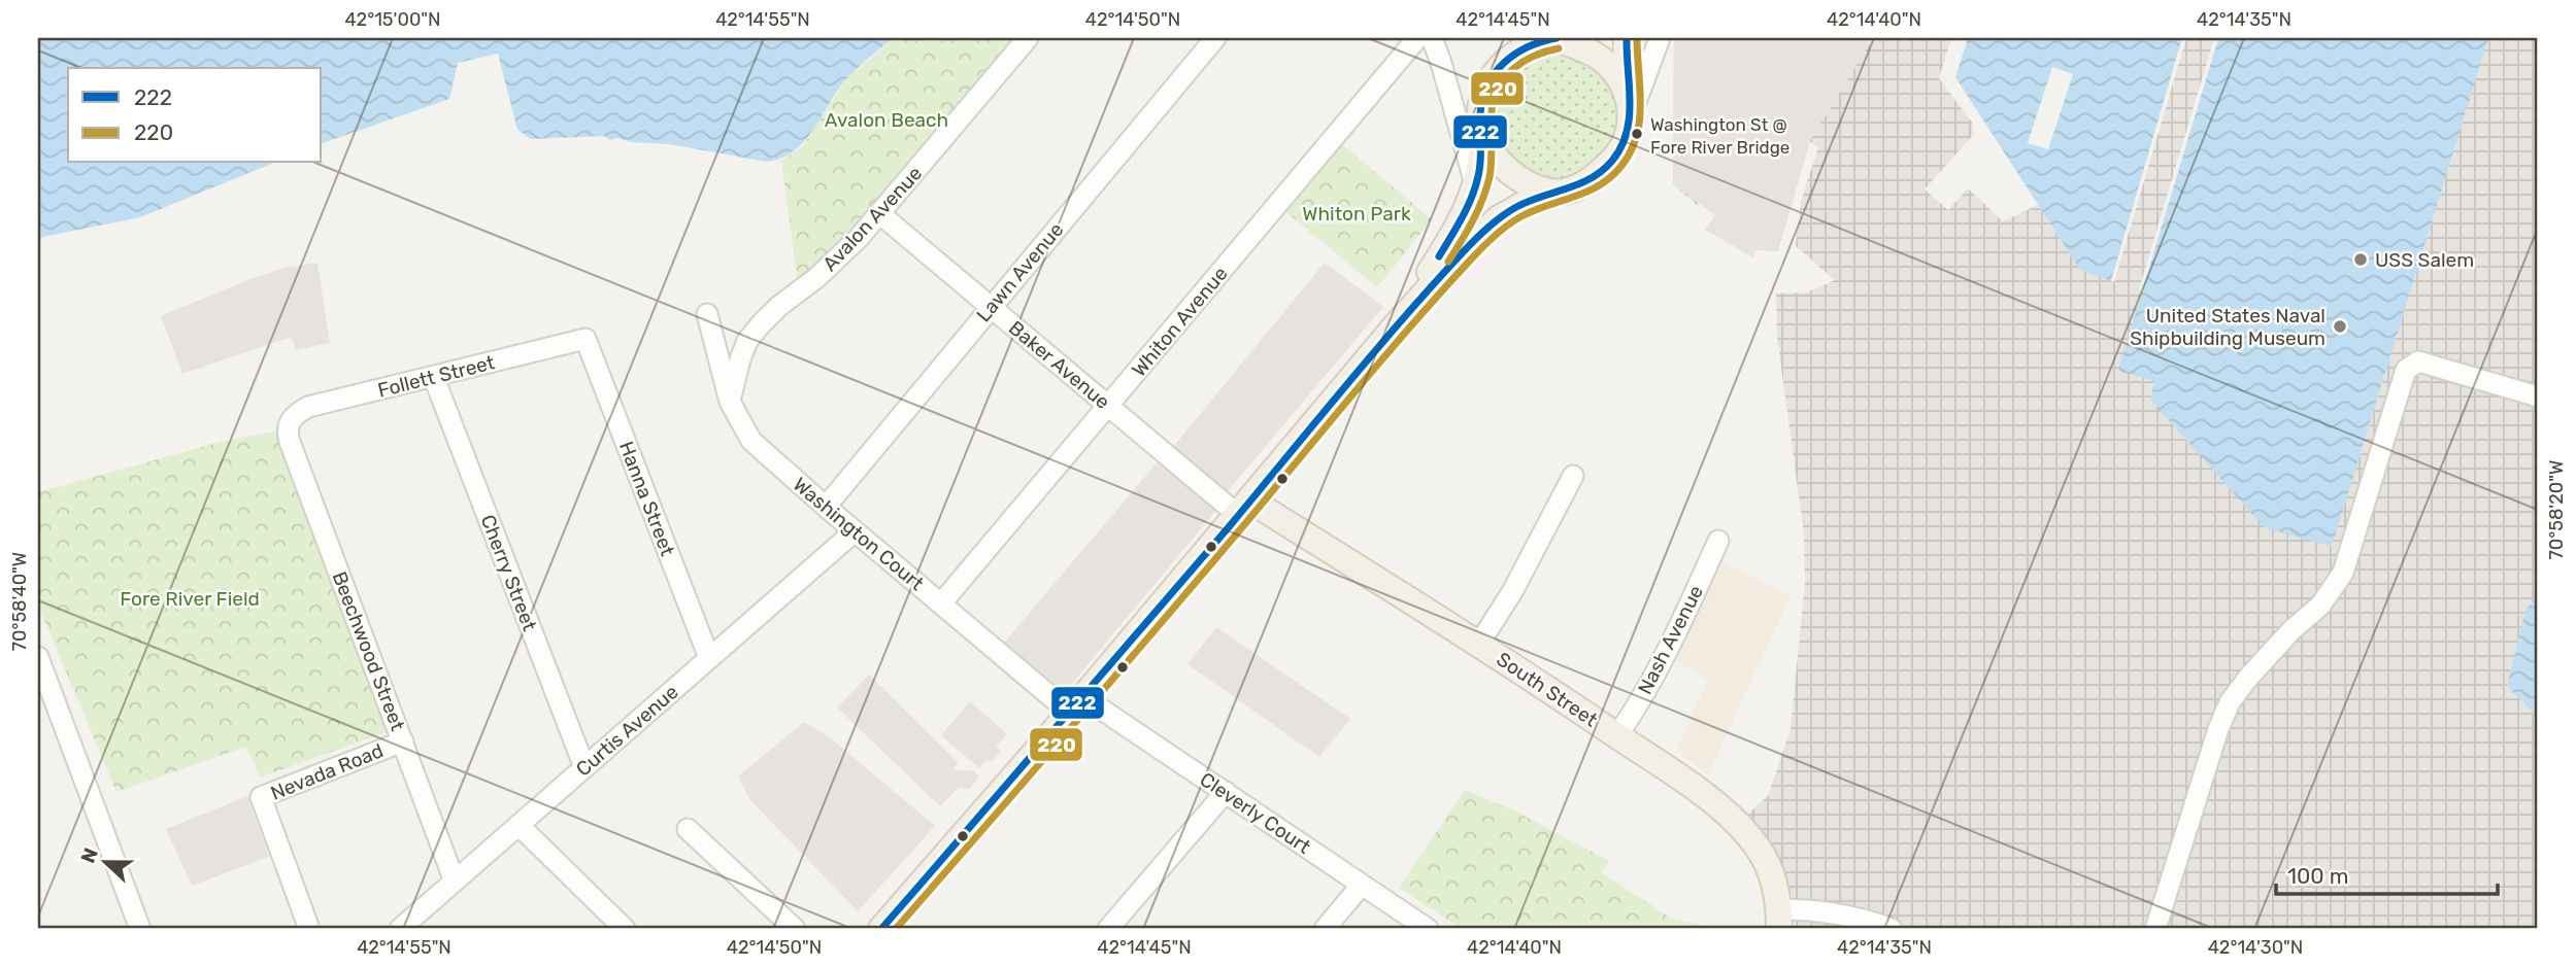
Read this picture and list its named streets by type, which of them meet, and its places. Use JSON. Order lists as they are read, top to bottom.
{
  "streets": {
    "main road": ["South Street"],
    "street": [
      "Avalon Avenue",
      "Lawn Avenue",
      "Whiton Avenue",
      "Baker Avenue",
      "Follett Street",
      "Hanna Street",
      "Washington Court",
      "Cherry Street",
      "Nash Avenue",
      "Beechwood Street",
      "Curtis Avenue",
      "Nevada Road",
      "Cleverly Court"
    ]
  },
  "crossings": [
    ["Avalon Avenue", "Baker Avenue"],
    ["Avalon Avenue", "Washington Court"],
    ["Lawn Avenue", "Baker Avenue"],
    ["Lawn Avenue", "Washington Court"],
    ["Whiton Avenue", "Baker Avenue"],
    ["Whiton Avenue", "Washington Court"],
    ["Baker Avenue", "South Street"],
    ["Follett Street", "Hanna Street"],
    ["Follett Street", "Cherry Street"],
    ["Follett Street", "Beechwood Street"],
    ["Hanna Street", "Curtis Avenue"],
    ["Washington Court", "Curtis Avenue"],
    ["Washington Court", "Cleverly Court"],
    ["Cherry Street", "Curtis Avenue"],
    ["Nash Avenue", "South Street"],
    ["Beechwood Street", "Curtis Avenue"],
    ["Beechwood Street", "Nevada Road"]
  ],
  "parks": ["Avalon Beach", "Whiton Park", "Fore River Field"],
  "places": ["Washington St @ Fore River Bridge", "USS Salem", "United States Naval Shipbuilding Museum"],
  "lines": ["transit line 222", "transit line 220"],
  "legend": ["222", "220"],
  "scale_bar": "100 m",
  "north": "left",
  "coordinates": [
    "42°15'00\"N",
    "42°14'55\"N",
    "42°14'50\"N",
    "42°14'45\"N",
    "42°14'40\"N",
    "42°14'35\"N",
    "70°58'20\"W",
    "70°58'40\"W",
    "42°14'30\"N"
  ]
}
